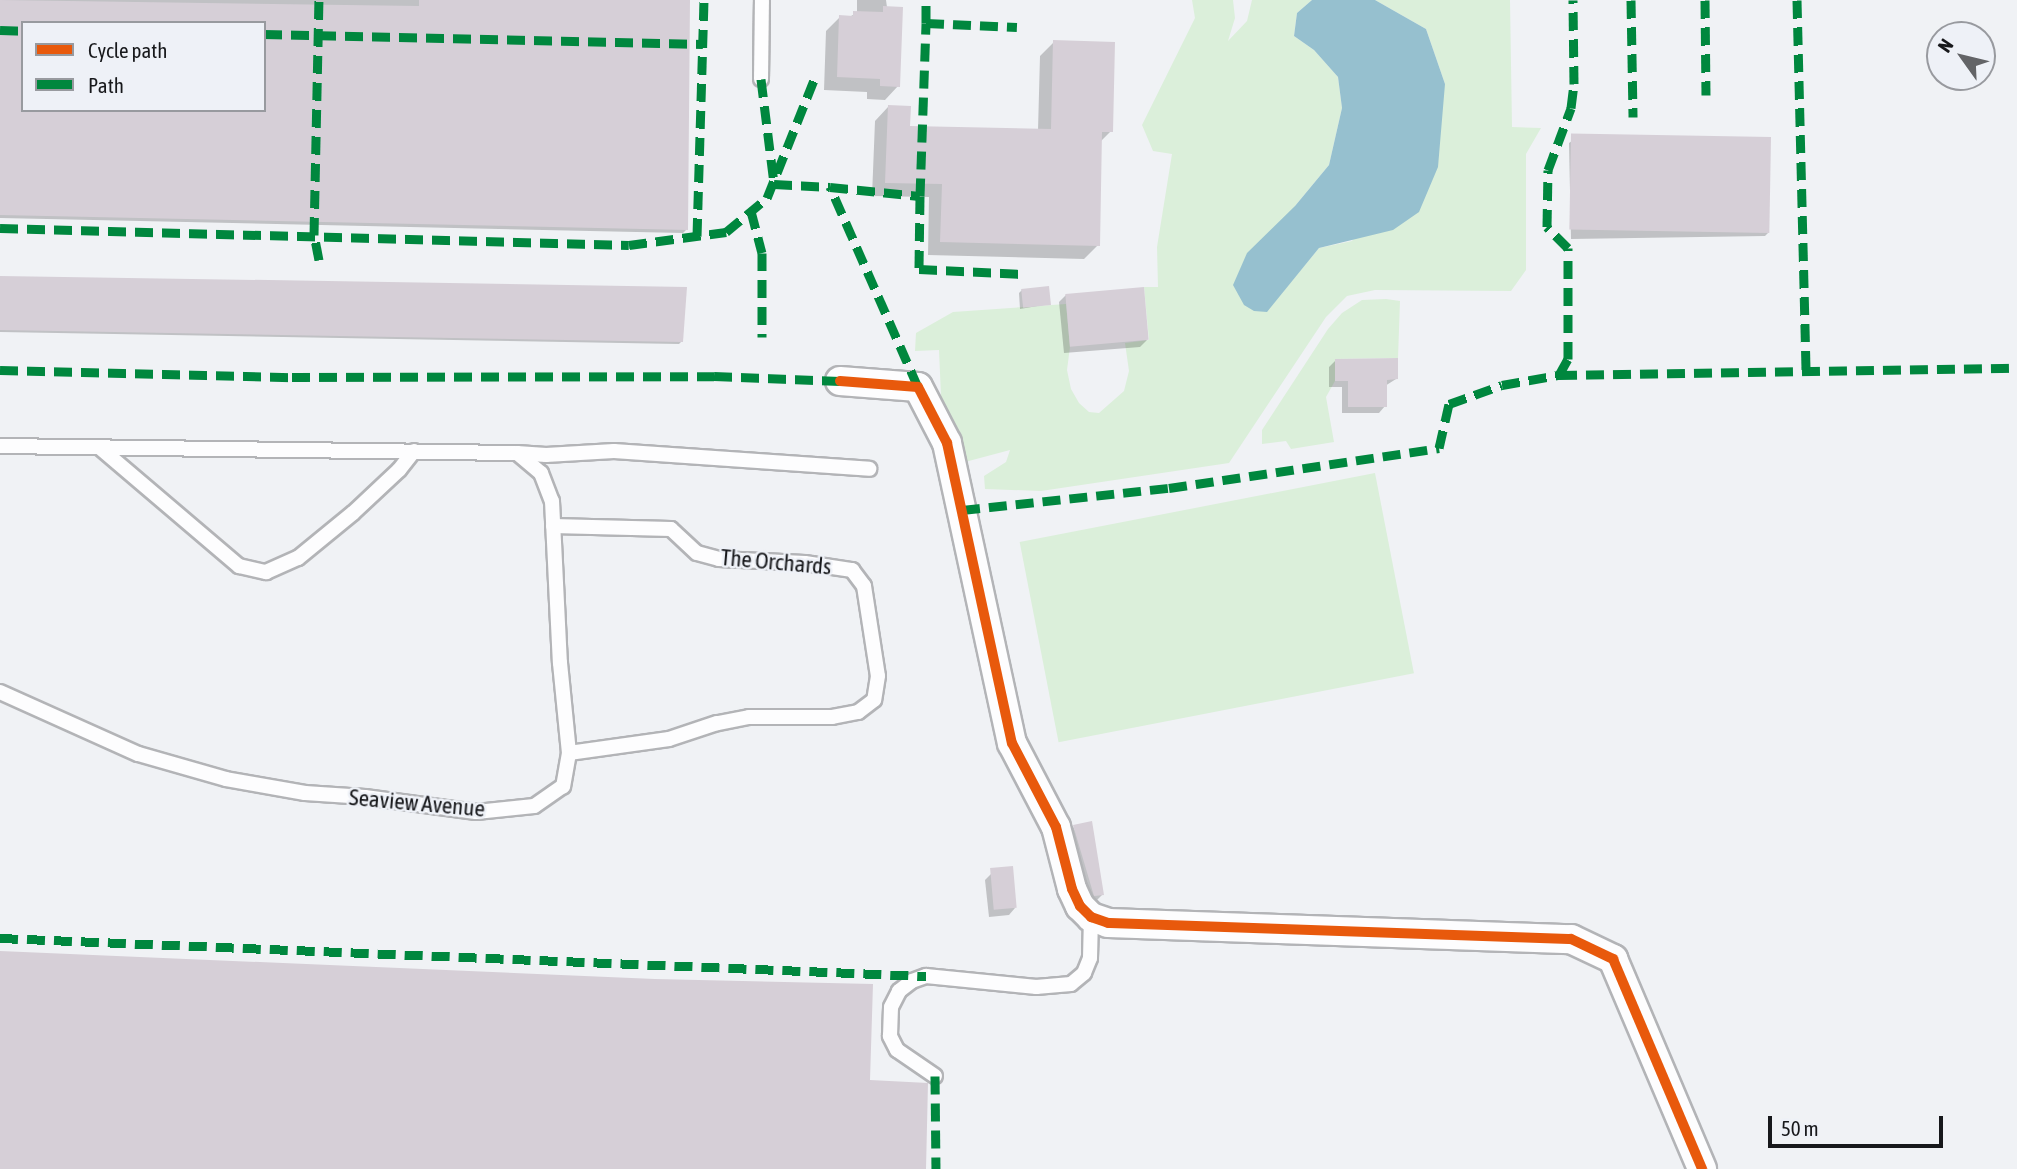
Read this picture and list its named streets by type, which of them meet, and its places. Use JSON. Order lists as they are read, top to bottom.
{
  "streets": {
    "lane": ["The Orchards", "Seaview Avenue"]
  },
  "crossings": [
    ["The Orchards", "Seaview Avenue"]
  ],
  "legend": ["Cycle path", "Path"],
  "scale_bar": "50 m",
  "north": "top left"
}
